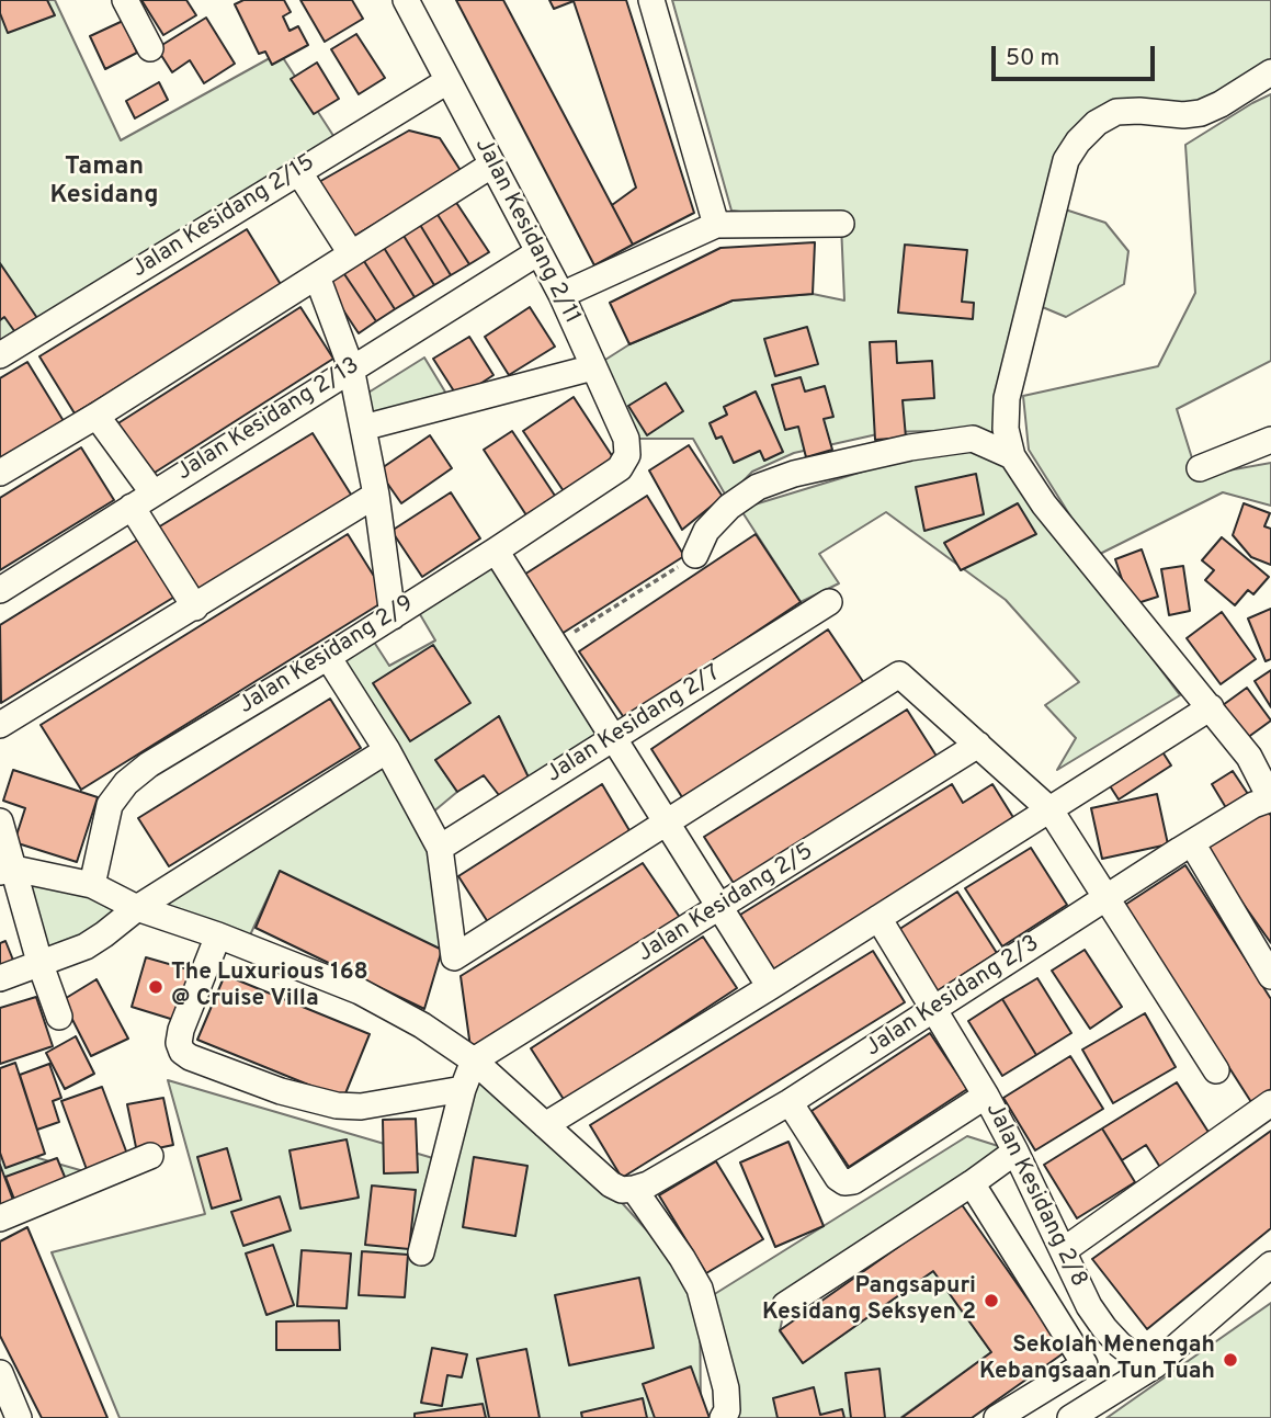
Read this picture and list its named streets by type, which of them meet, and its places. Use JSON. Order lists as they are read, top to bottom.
{
  "streets": {
    "street": [
      "Jalan Kesidang 2/15",
      "Jalan Kesidang 2/11",
      "Jalan Kesidang 2/13",
      "Jalan Kesidang 2/9",
      "Jalan Kesidang 2/7",
      "Jalan Kesidang 2/5",
      "Jalan Kesidang 2/3",
      "Jalan Kesidang 2/8"
    ]
  },
  "crossings": [
    ["Jalan Kesidang 2/15", "Jalan Kesidang 2/11"],
    ["Jalan Kesidang 2/11", "Jalan Kesidang 2/13"],
    ["Jalan Kesidang 2/11", "Jalan Kesidang 2/9"],
    ["Jalan Kesidang 2/3", "Jalan Kesidang 2/8"]
  ],
  "districts": ["Taman Kesidang"],
  "places": ["The Luxurious 168 @ Cruise Villa", "Pangsapuri Kesidang Seksyen 2", "Sekolah Menengah Kebangsaan Tun Tuah"],
  "scale_bar": "50 m"
}
